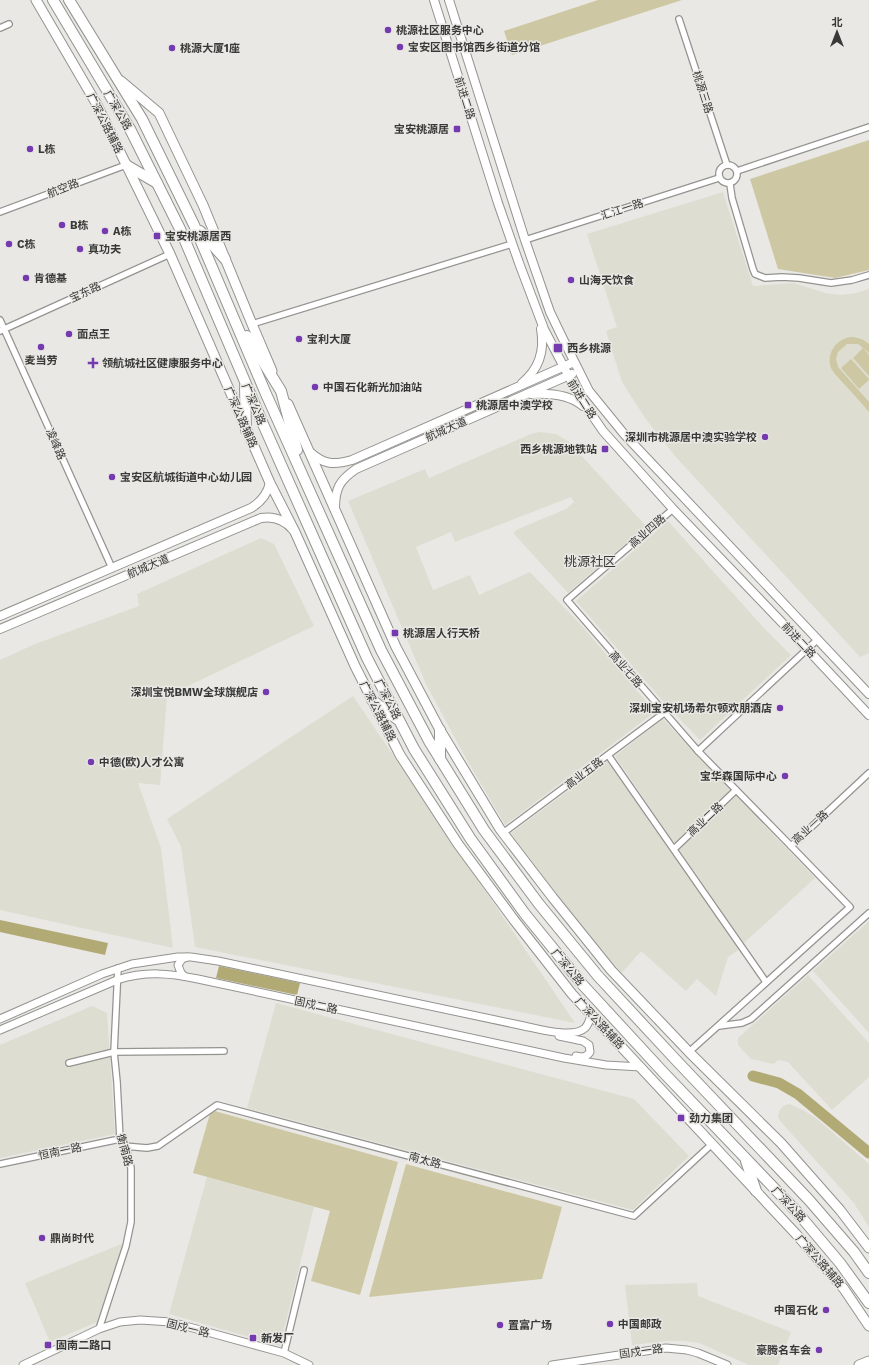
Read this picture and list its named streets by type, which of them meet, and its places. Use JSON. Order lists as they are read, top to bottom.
{
  "streets": {
    "highway": ["广深公路"],
    "main road": ["前进二路", "广深公路辅路", "航城大道"],
    "street": [
      "桃源三路",
      "航空路",
      "汇江一路",
      "宝东路",
      "凌峰路",
      "高业四路",
      "高业七路",
      "高业五路",
      "高业二路",
      "高业一路",
      "固戍二路",
      "衡南路",
      "恒南一路",
      "南太路",
      "固戍一路"
    ]
  },
  "crossings": [
    ["桃源三路", "汇江一路"],
    ["前进二路", "汇江一路"],
    ["前进二路", "航城大道"],
    ["前进二路", "高业四路"],
    ["广深公路辅路", "航空路"],
    ["广深公路辅路", "宝东路"],
    ["广深公路辅路", "航城大道"],
    ["广深公路辅路", "固戍二路"],
    ["广深公路辅路", "南太路"],
    ["宝东路", "凌峰路"],
    ["航城大道", "凌峰路"],
    ["高业四路", "高业七路"],
    ["高业七路", "高业五路"],
    ["高业七路", "高业二路"],
    ["高业七路", "高业一路"],
    ["高业二路", "高业一路"],
    ["固戍二路", "衡南路"],
    ["衡南路", "恒南一路"],
    ["衡南路", "南太路"],
    ["衡南路", "固戍一路"]
  ],
  "districts": ["桃源社区"],
  "places": {
    "other": [
      "桃源社区服务中心",
      "宝安区图书馆西乡街道分馆",
      "桃源大厦1座",
      "L栋",
      "B栋",
      "A栋",
      "C栋",
      "真功夫",
      "肯德基",
      "山海天饮食",
      "面点王",
      "宝利大厦",
      "麦当劳",
      "中国石化新光加油站",
      "深圳市桃源居中澳实验学校",
      "宝安区航城街道中心幼儿园",
      "深圳宝悦BMW全球旗舰店",
      "深圳宝安机场希尔顿欢朋酒店",
      "中德(欧)人才公寓",
      "宝华森国际中心",
      "鼎尚时代",
      "中国石化",
      "中国邮政",
      "置富广场",
      "豪腾名车会"
    ],
    "transit": [
      "宝安桃源居",
      "宝安桃源居西",
      "西乡桃源",
      "桃源居中澳学校",
      "西乡桃源地铁站",
      "桃源居人行天桥",
      "劲力集团",
      "新发厂",
      "固南二路口"
    ],
    "health": ["领航城社区健康服务中心"]
  },
  "north": "top"
}
